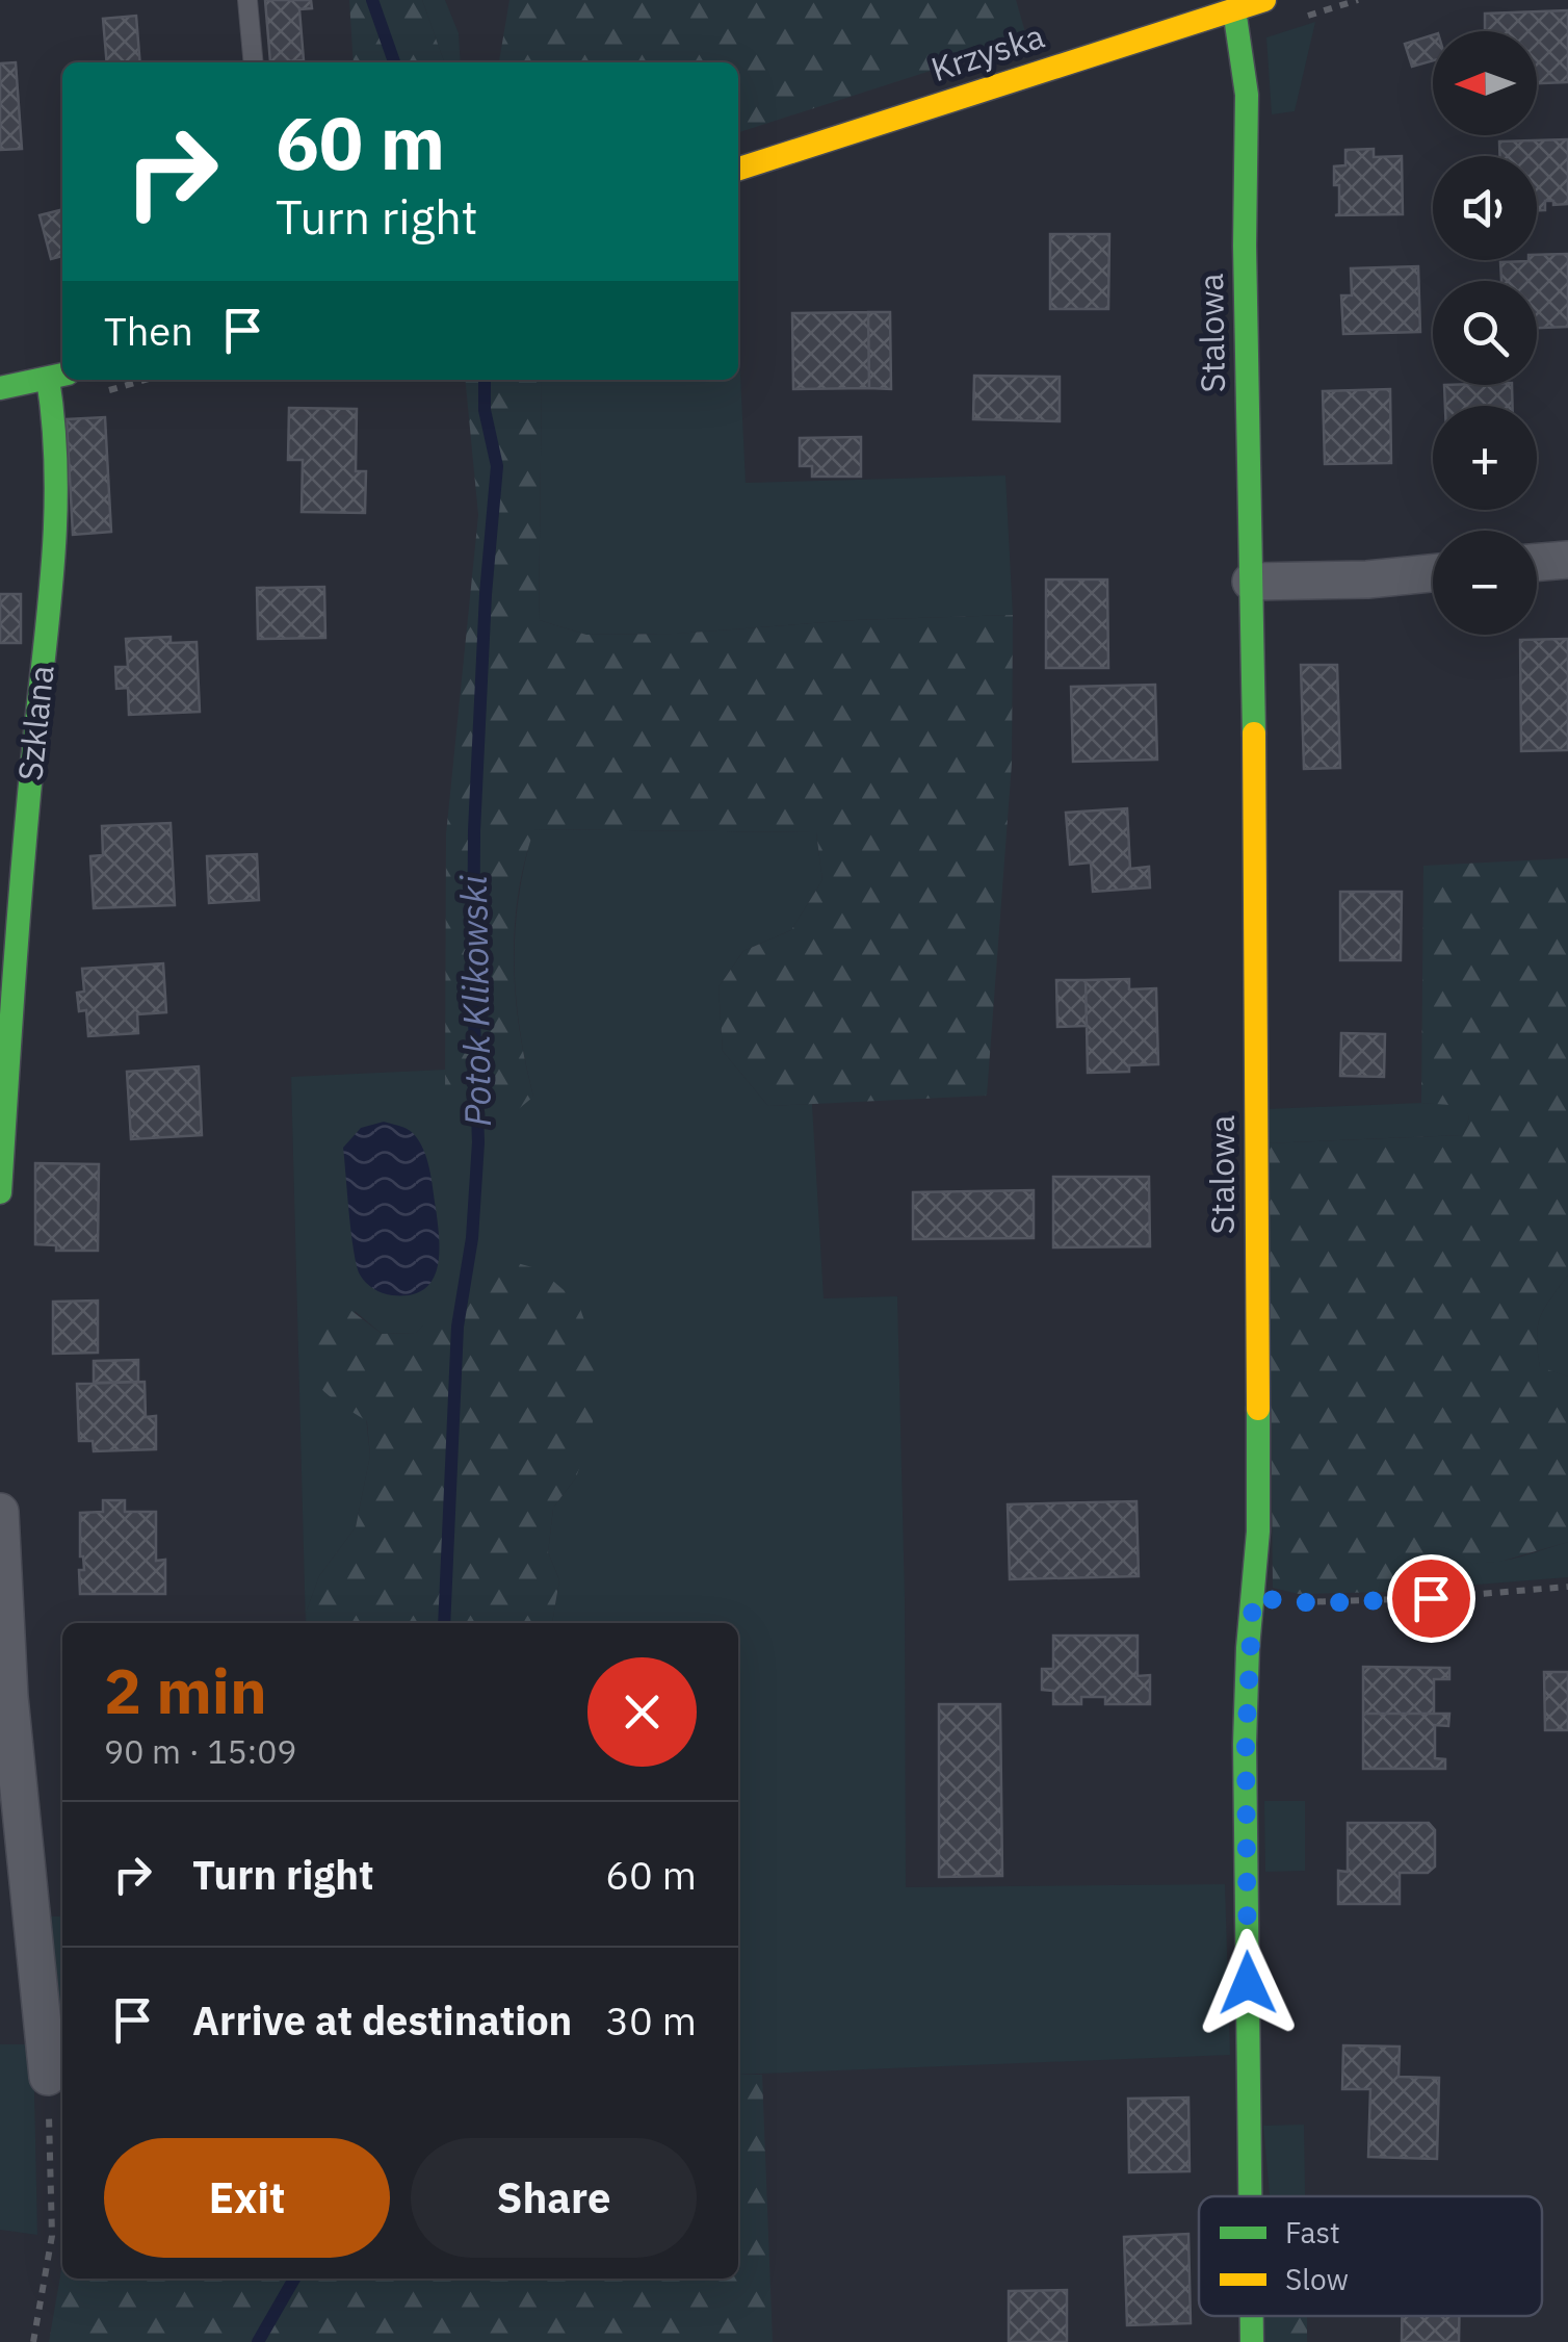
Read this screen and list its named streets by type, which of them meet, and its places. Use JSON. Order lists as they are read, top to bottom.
{
  "streets": {
    "street": ["Krzyska", "Stalowa", "Szklana"]
  },
  "crossings": [
    ["Krzyska", "Stalowa"]
  ],
  "water": ["Potok Klikowski"],
  "legend": ["Fast", "Slow"],
  "north": "left",
  "page": {
    "map_buttons": ["+", "−"],
    "turn": ["60 m", "Turn right"],
    "then": "Then",
    "heading": ["2 min", "90 m · 15:09"],
    "list": [
      {
        "name": "Turn right",
        "value": "60 m"
      },
      {
        "name": "Arrive at destination",
        "value": "30 m"
      }
    ],
    "buttons": ["Exit", "Share"]
  }
}
